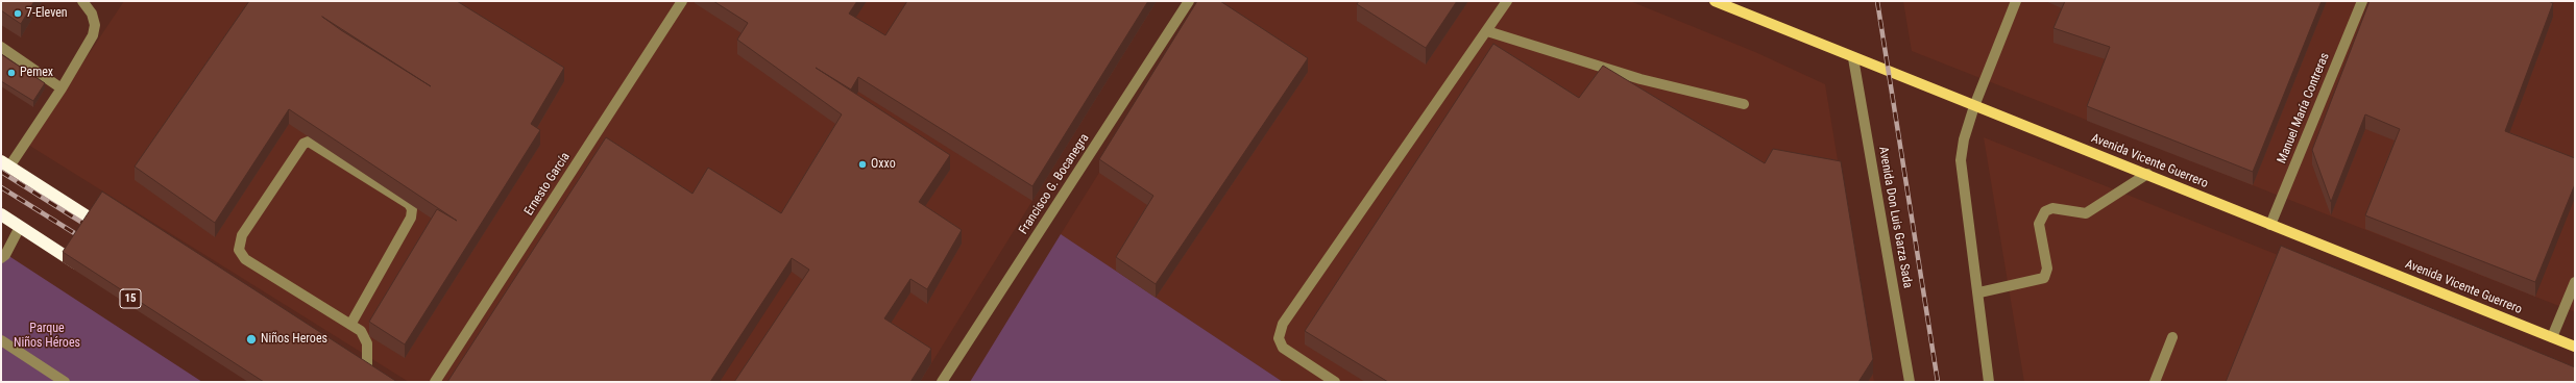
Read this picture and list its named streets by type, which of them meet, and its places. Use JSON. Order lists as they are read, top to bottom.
{
  "streets": {
    "main road": ["Avenida Vicente Guerrero"],
    "street": [
      "Manuel María Contreras",
      "Ernesto García",
      "Francisco G. Bocanegra",
      "Avenida Don Luis Garza Sada"
    ]
  },
  "crossings": [
    ["Manuel María Contreras", "Avenida Vicente Guerrero"],
    ["Avenida Vicente Guerrero", "Avenida Don Luis Garza Sada"]
  ],
  "parks": ["Parque Niños Héroes"],
  "places": [
    "7-Eleven",
    "Pemex",
    "Oxxo",
    "Niños Heroes"
  ]
}
